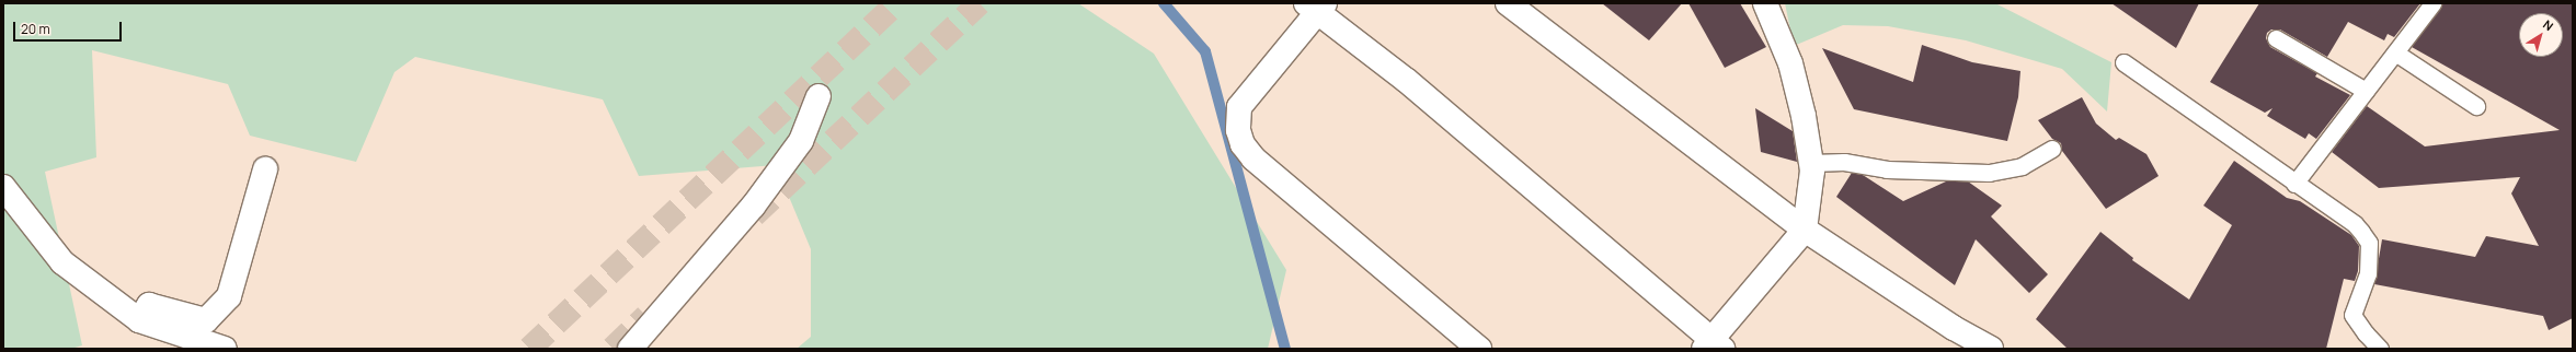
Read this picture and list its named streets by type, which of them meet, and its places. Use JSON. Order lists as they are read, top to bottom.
{
  "scale_bar": "20 m",
  "north": "top right"
}
